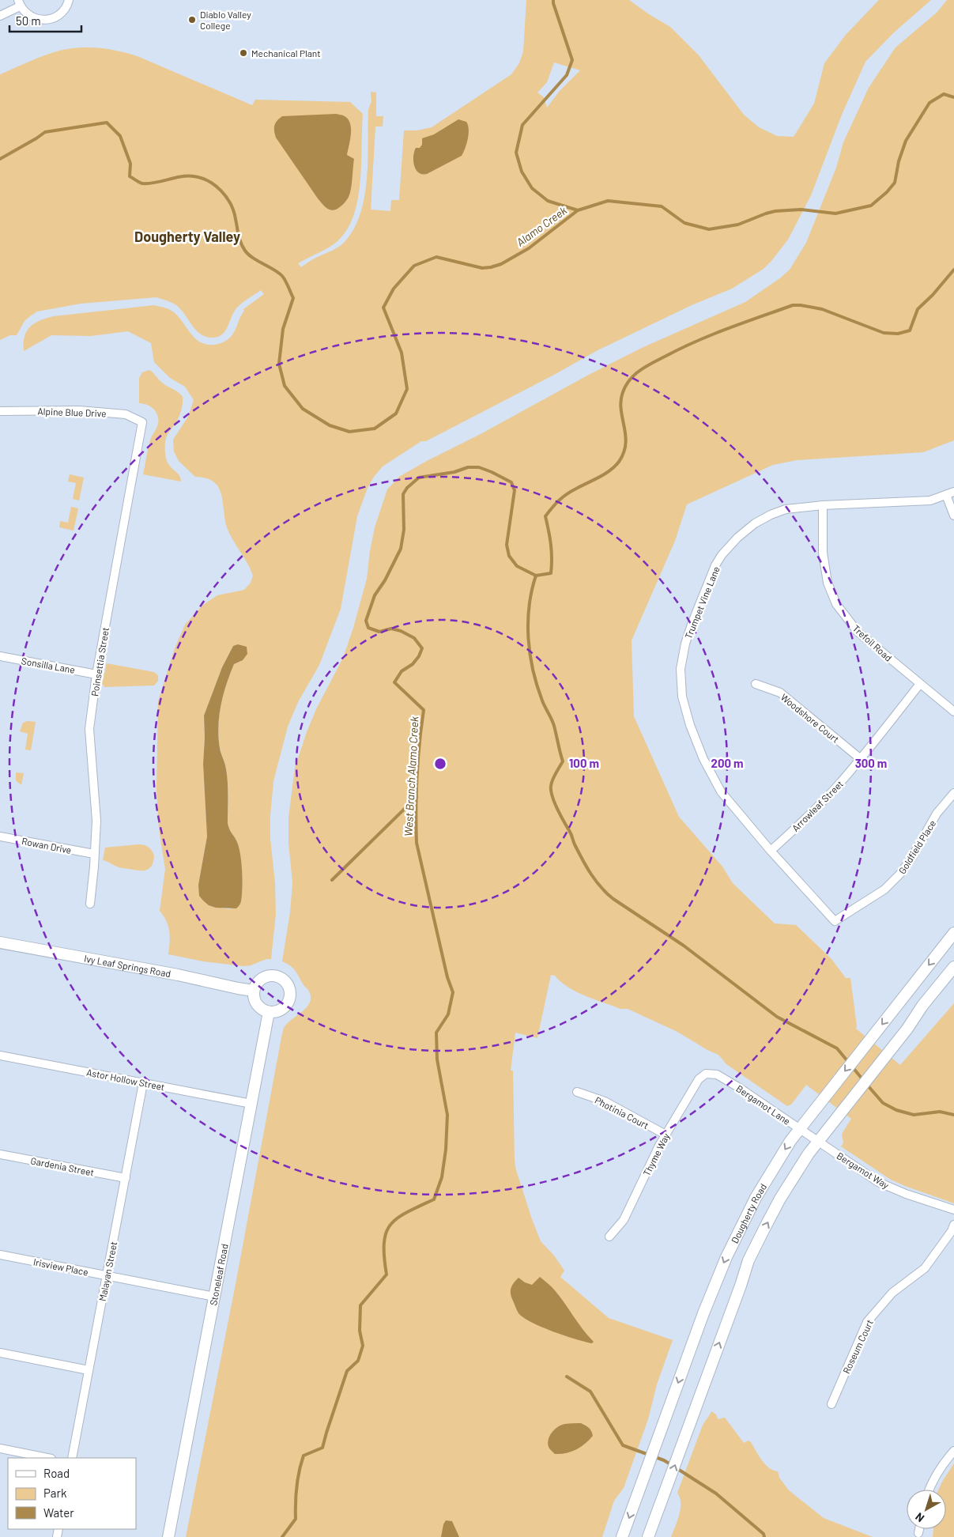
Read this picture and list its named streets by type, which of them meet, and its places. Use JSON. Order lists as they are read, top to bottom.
{
  "streets": {
    "main road": ["Ivy Leaf Springs Road", "Dougherty Road", "Stoneleaf Road"],
    "street": [
      "Alpine Blue Drive",
      "Trumpet Vine Lane",
      "Trefoil Road",
      "Poinsettia Street",
      "Sonsilla Lane",
      "Woodshore Court",
      "Arrowleaf Street",
      "Rowan Drive",
      "Goldfield Place",
      "Astor Hollow Street",
      "Bergamot Lane",
      "Photinia Court",
      "Thyme Way",
      "Gardenia Street",
      "Bergamot Way",
      "Irisview Place",
      "Malayan Street",
      "Roseum Court"
    ]
  },
  "crossings": [
    ["Alpine Blue Drive", "Poinsettia Street"],
    ["Trumpet Vine Lane", "Trefoil Road"],
    ["Trumpet Vine Lane", "Arrowleaf Street"],
    ["Trumpet Vine Lane", "Goldfield Place"],
    ["Trefoil Road", "Arrowleaf Street"],
    ["Poinsettia Street", "Sonsilla Lane"],
    ["Poinsettia Street", "Rowan Drive"],
    ["Woodshore Court", "Arrowleaf Street"],
    ["Ivy Leaf Springs Road", "Stoneleaf Road"],
    ["Astor Hollow Street", "Malayan Street"],
    ["Astor Hollow Street", "Stoneleaf Road"],
    ["Bergamot Lane", "Thyme Way"],
    ["Bergamot Lane", "Bergamot Way"],
    ["Bergamot Lane", "Dougherty Road"],
    ["Photinia Court", "Thyme Way"],
    ["Gardenia Street", "Malayan Street"],
    ["Irisview Place", "Malayan Street"],
    ["Irisview Place", "Stoneleaf Road"]
  ],
  "districts": ["Dougherty Valley"],
  "water": ["Alamo Creek", "West Branch Alamo Creek"],
  "places": ["Diablo Valley College", "Mechanical Plant"],
  "legend": ["Road", "Park", "Water"],
  "scale_bar": "50 m",
  "north": "bottom left",
  "rings": ["100 m", "200 m", "300 m"]
}
